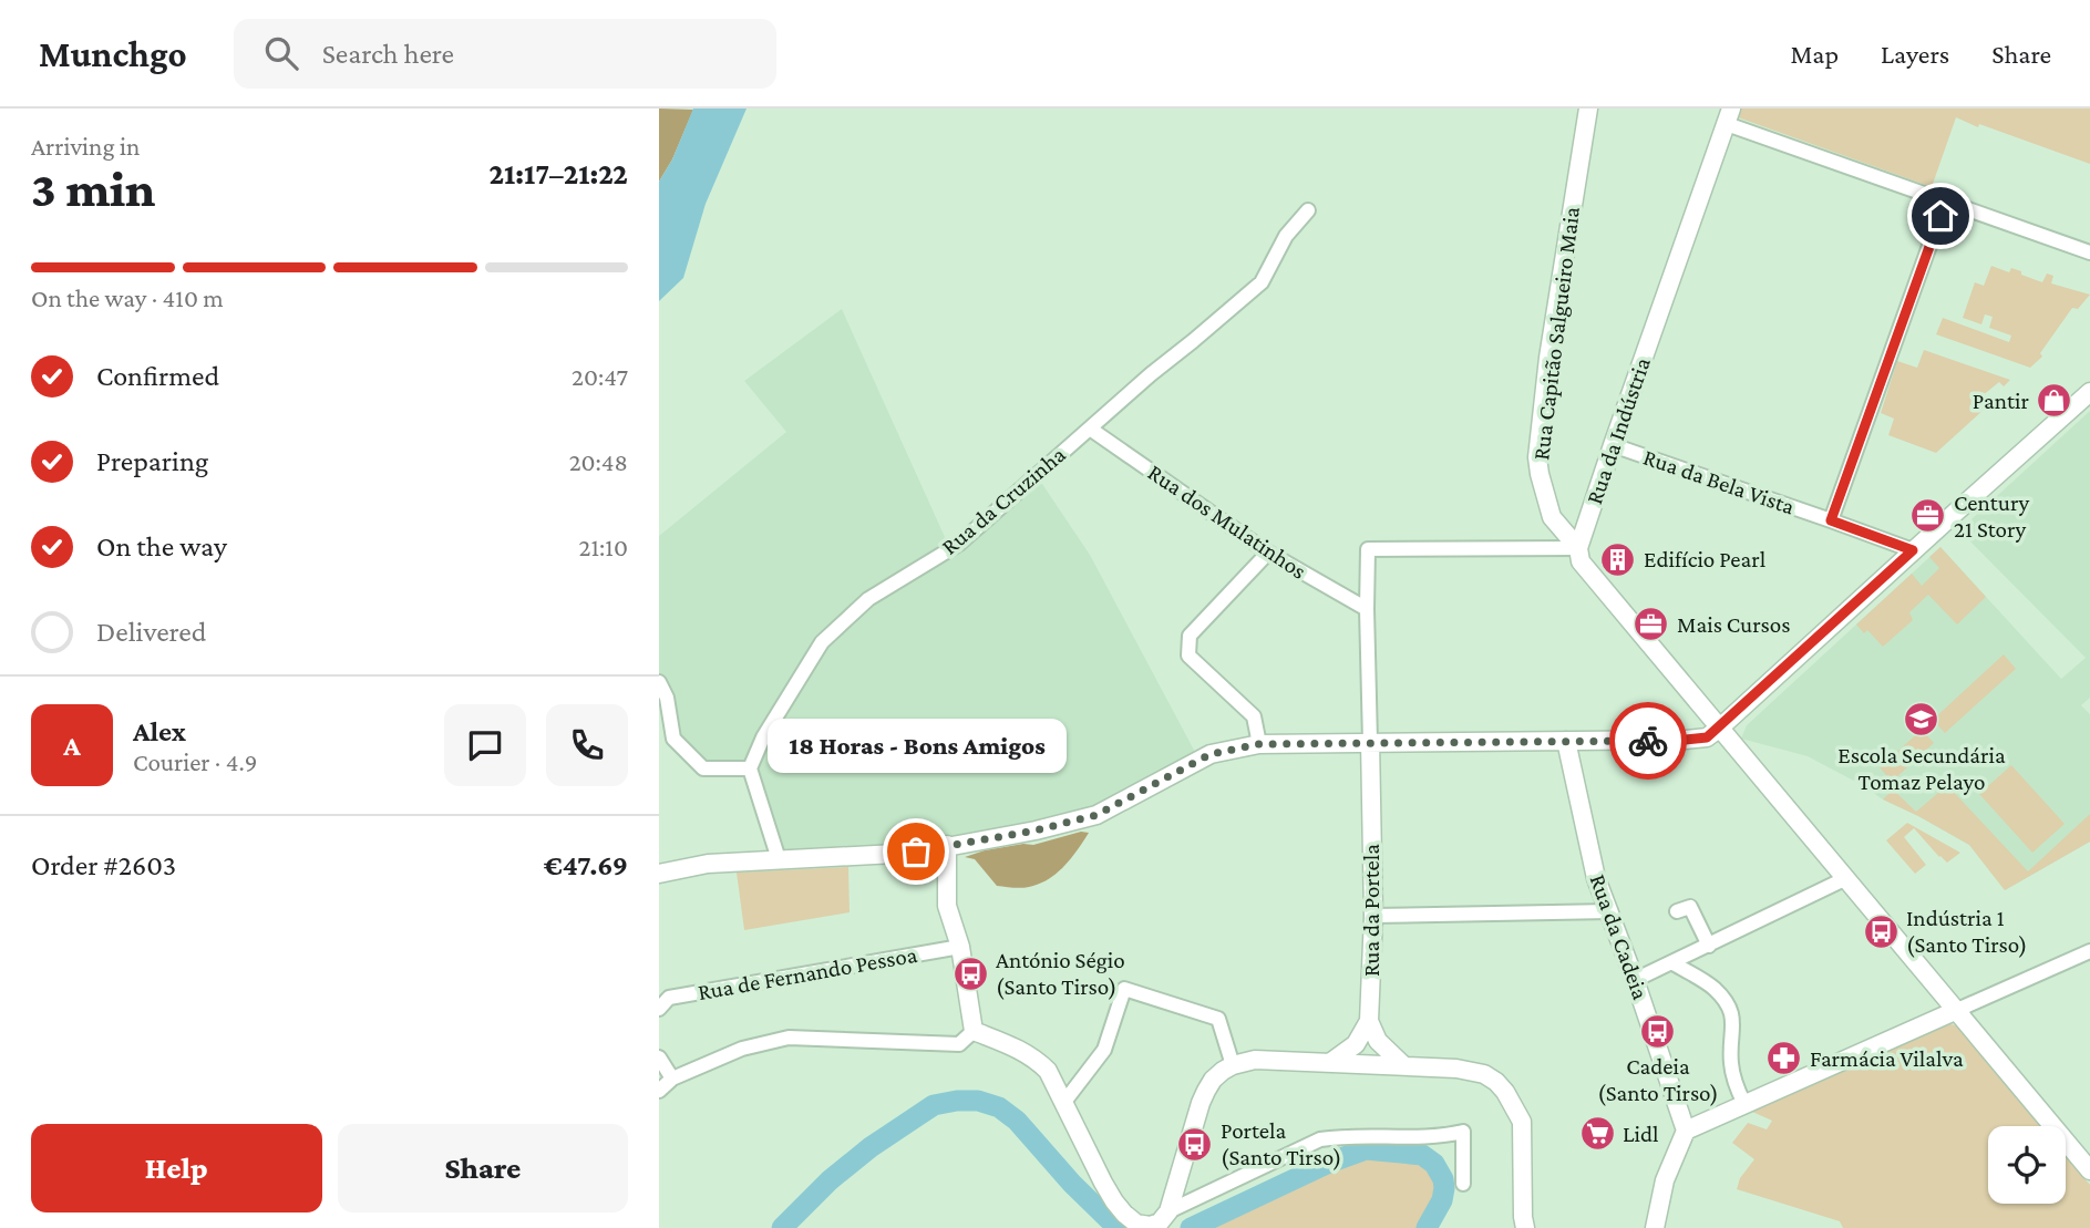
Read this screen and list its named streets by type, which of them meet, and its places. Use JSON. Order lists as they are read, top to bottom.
{
  "streets": {
    "street": [
      "Rua Capitão Salgueiro Maia",
      "Rua da Indústria",
      "Rua da Bela Vista",
      "Rua da Cruzinha",
      "Rua dos Mulatinhos",
      "Rua da Portela",
      "Rua da Cadeia",
      "Rua de Fernando Pessoa"
    ]
  },
  "crossings": [
    ["Rua Capitão Salgueiro Maia", "Rua da Indústria"],
    ["Rua da Indústria", "Rua da Bela Vista"],
    ["Rua da Cruzinha", "Rua dos Mulatinhos"]
  ],
  "places": {
    "shop": ["Pantir"],
    "office": ["Century 21 Story", "Mais Cursos"],
    "building": ["Edifício Pearl"],
    "school or university": ["Escola Secundária Tomaz Pelayo"],
    "other": ["18 Horas - Bons Amigos"],
    "bus stop": [
      "Indústria 1 (Santo Tirso)",
      "António Ségio (Santo Tirso)",
      "Cadeia (Santo Tirso)",
      "Portela (Santo Tirso)"
    ],
    "pharmacy": ["Farmácia Vilalva"],
    "supermarket": ["Lidl"]
  },
  "page": {
    "header": "Munchgo",
    "search": "Search here",
    "nav": ["Map", "Layers", "Share"],
    "heading": ["3 min", "Arriving in", "21:17–21:22"],
    "panel": [
      "Alex",
      "Courier · 4.9",
      "Order #2603",
      "€47.69"
    ],
    "bar": "On the way · 410 m",
    "list": [
      ["Confirmed", "20:47"],
      ["Preparing", "20:48"],
      ["On the way", "21:10"],
      "Delivered"
    ],
    "round": "A",
    "bubble": "18 Horas - Bons Amigos",
    "buttons": ["Help", "Share"]
  }
}
